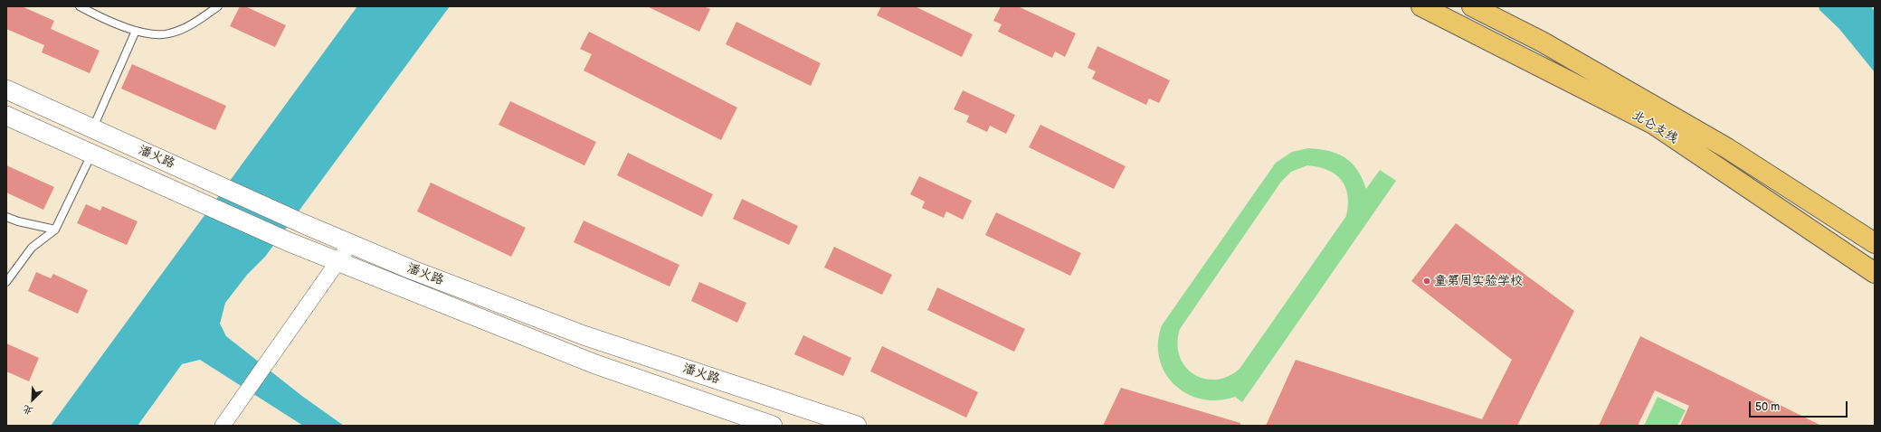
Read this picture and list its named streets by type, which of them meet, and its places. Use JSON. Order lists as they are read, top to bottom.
{
  "streets": {
    "highway": ["北仑支线"],
    "street": ["潘火路"]
  },
  "places": ["童第周实验学校"],
  "scale_bar": "50 m",
  "north": "bottom left"
}
